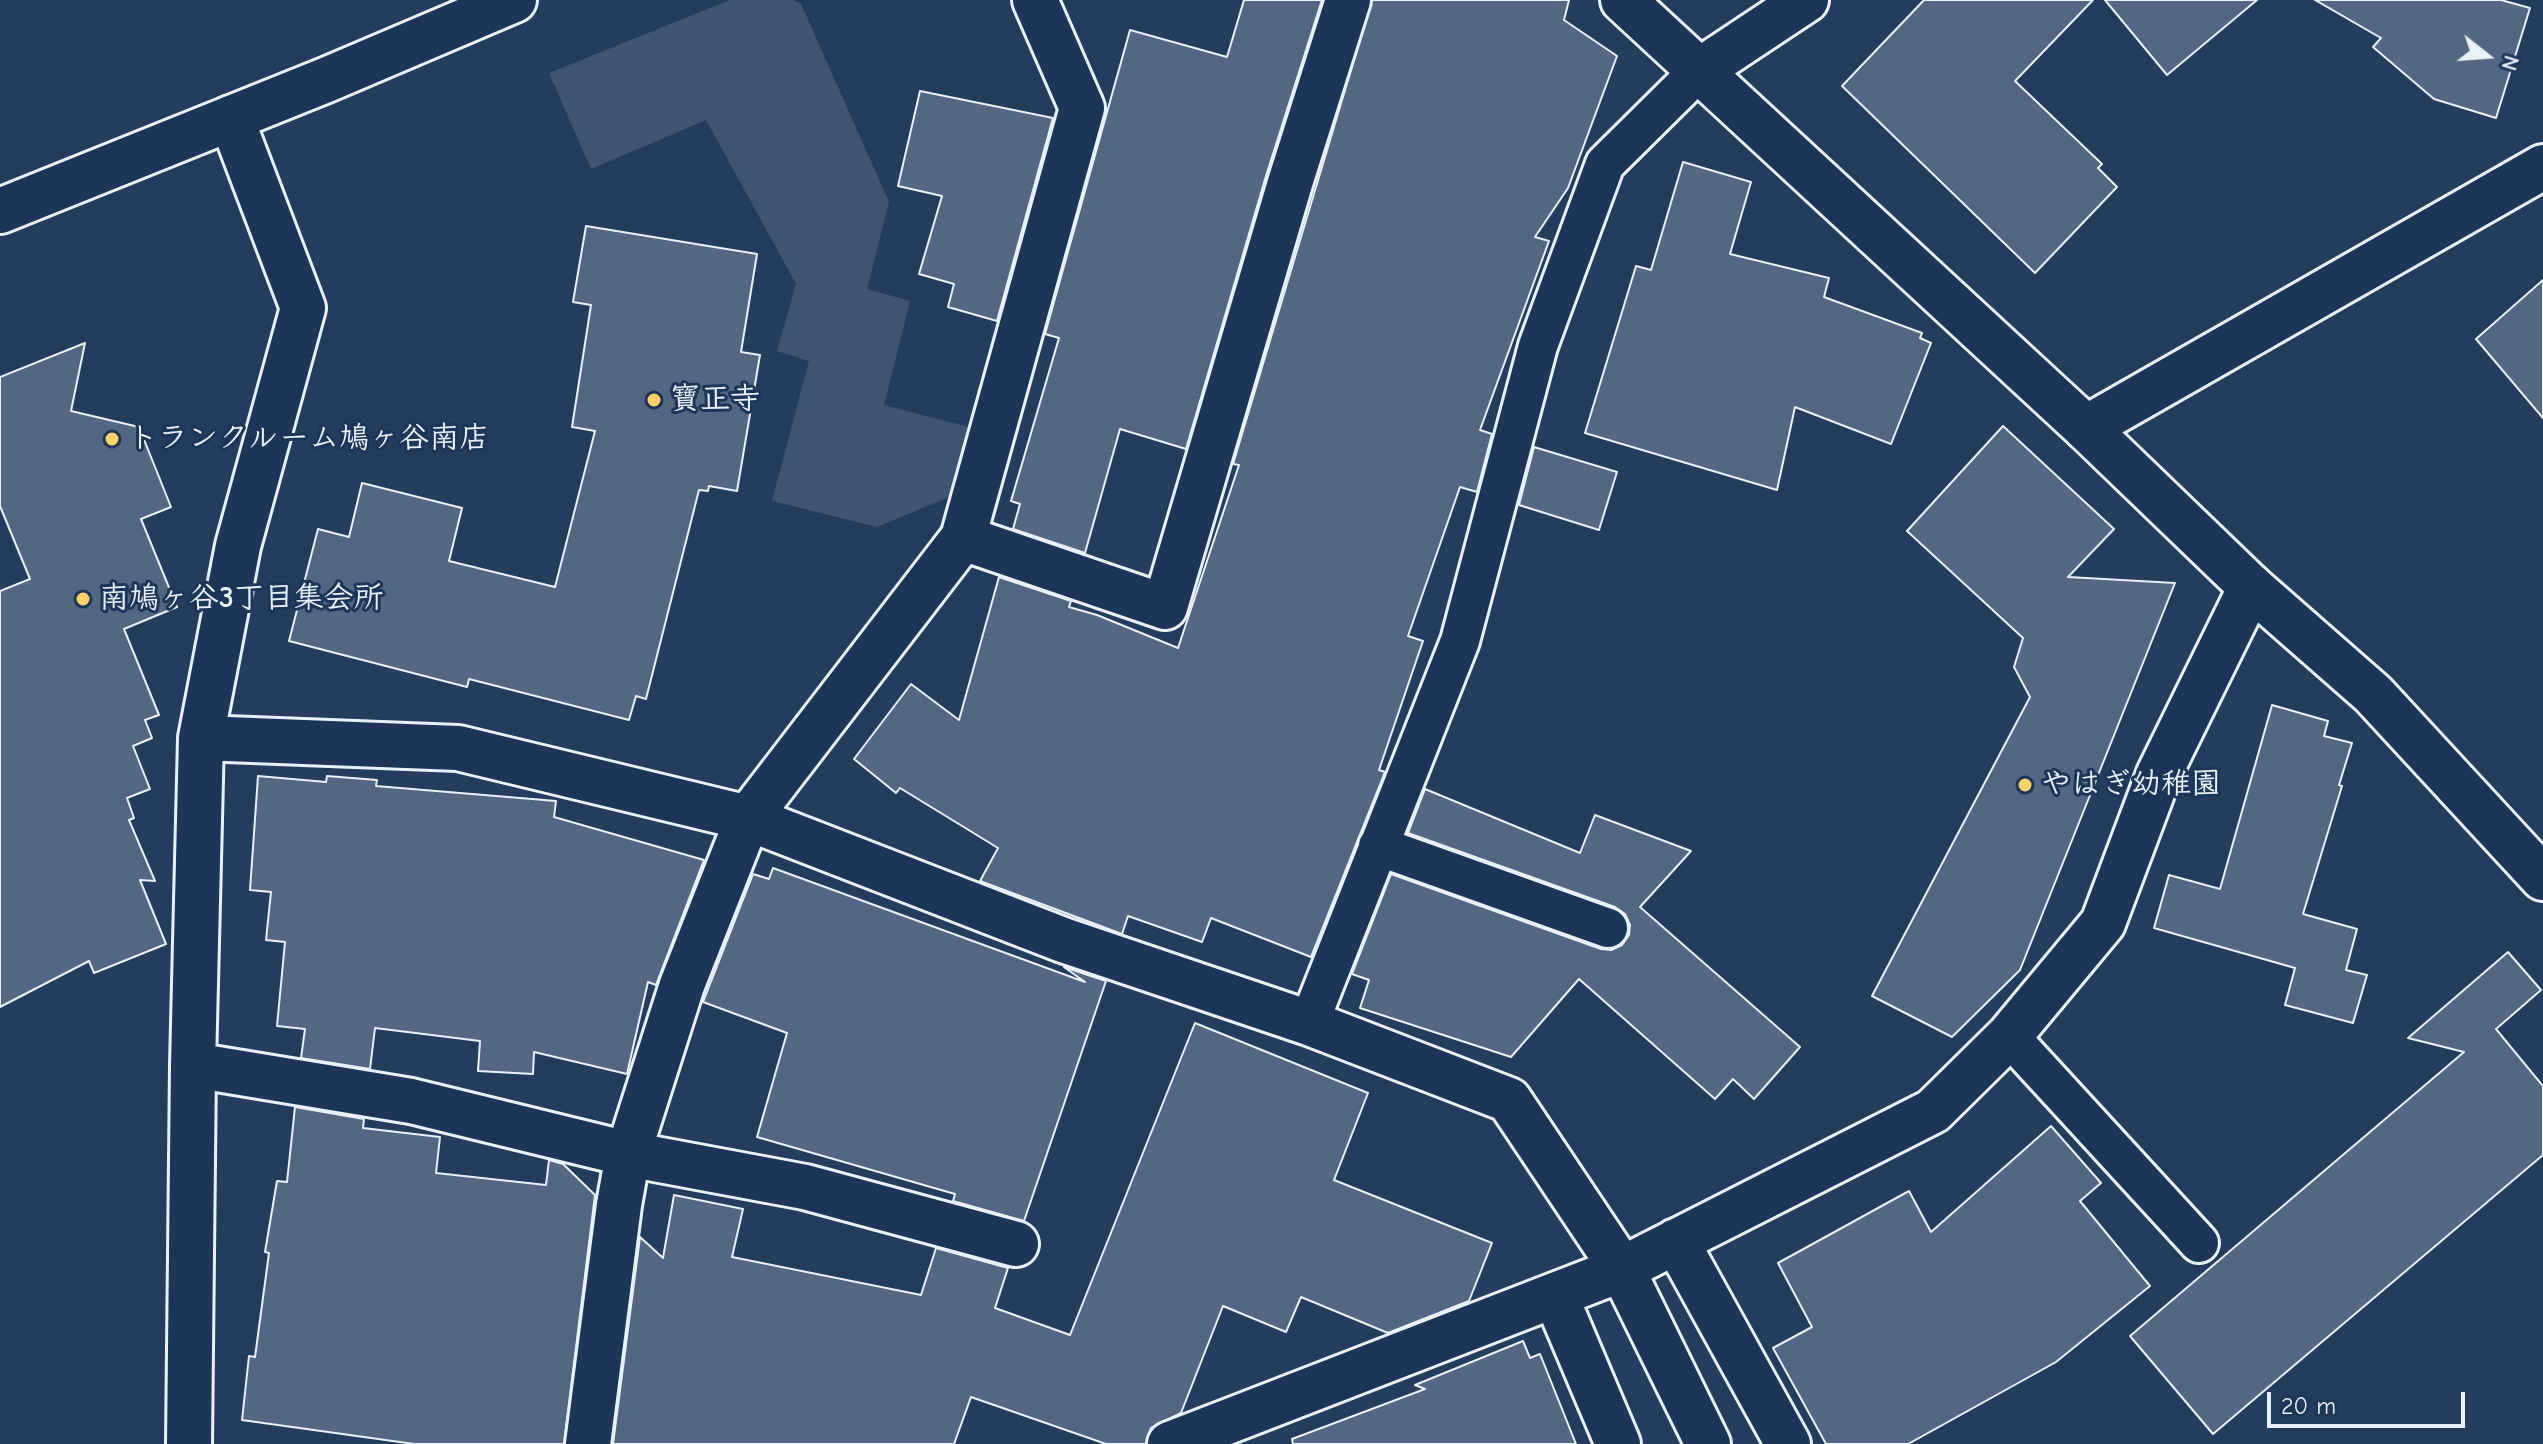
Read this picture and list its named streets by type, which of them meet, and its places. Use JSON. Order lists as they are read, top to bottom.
{
  "places": [
    "寶正寺",
    "トランクルーム鳩ヶ谷南店",
    "南鳩ヶ谷3丁目集会所",
    "やはぎ幼稚園"
  ],
  "scale_bar": "20 m",
  "north": "right"
}
